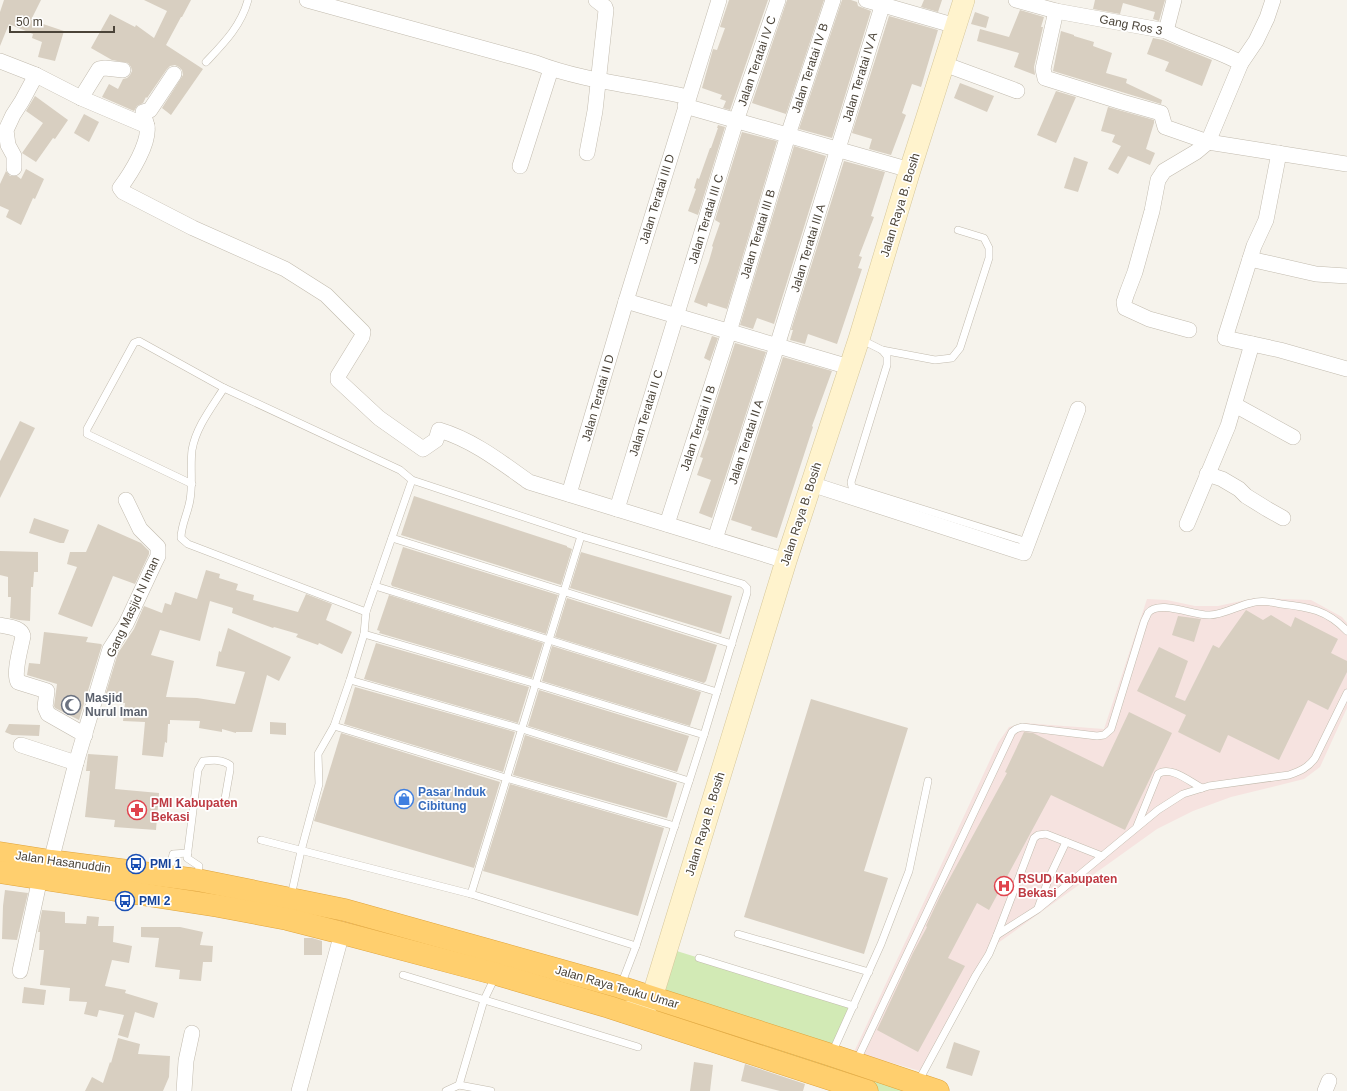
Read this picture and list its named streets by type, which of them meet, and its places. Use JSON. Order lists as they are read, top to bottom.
{
  "streets": {
    "highway": ["Jalan Hasanuddin", "Jalan Raya Teuku Umar"],
    "street": [
      "Gang Ros 3",
      "Jalan Teratai IV C",
      "Jalan Teratai IV B",
      "Jalan Teratai IV A",
      "Jalan Teratai III D",
      "Jalan Raya B. Bosih",
      "Jalan Teratai III C",
      "Jalan Teratai III B",
      "Jalan Teratai III A",
      "Jalan Teratai II D",
      "Jalan Teratai II C",
      "Jalan Teratai II B",
      "Jalan Teratai II A",
      "Gang Masjid N Iman"
    ]
  },
  "crossings": [
    ["Jalan Teratai IV C", "Jalan Teratai III C"],
    ["Jalan Teratai IV B", "Jalan Teratai III B"],
    ["Jalan Teratai IV A", "Jalan Teratai III A"],
    ["Jalan Teratai III D", "Jalan Teratai II D"],
    ["Jalan Raya B. Bosih", "Jalan Raya Teuku Umar"],
    ["Jalan Teratai III C", "Jalan Teratai II C"],
    ["Jalan Teratai III B", "Jalan Teratai II B"],
    ["Jalan Teratai III A", "Jalan Teratai II A"],
    ["Gang Masjid N Iman", "Jalan Hasanuddin"],
    ["Jalan Hasanuddin", "Jalan Raya Teuku Umar"]
  ],
  "places": {
    "mosque": ["Masjid Nurul Iman"],
    "shop": ["Pasar Induk Cibitung"],
    "pharmacy": ["PMI Kabupaten Bekasi"],
    "bus stop": ["PMI 1", "PMI 2"],
    "hospital": ["RSUD Kabupaten Bekasi"]
  },
  "scale_bar": "50 m"
}
